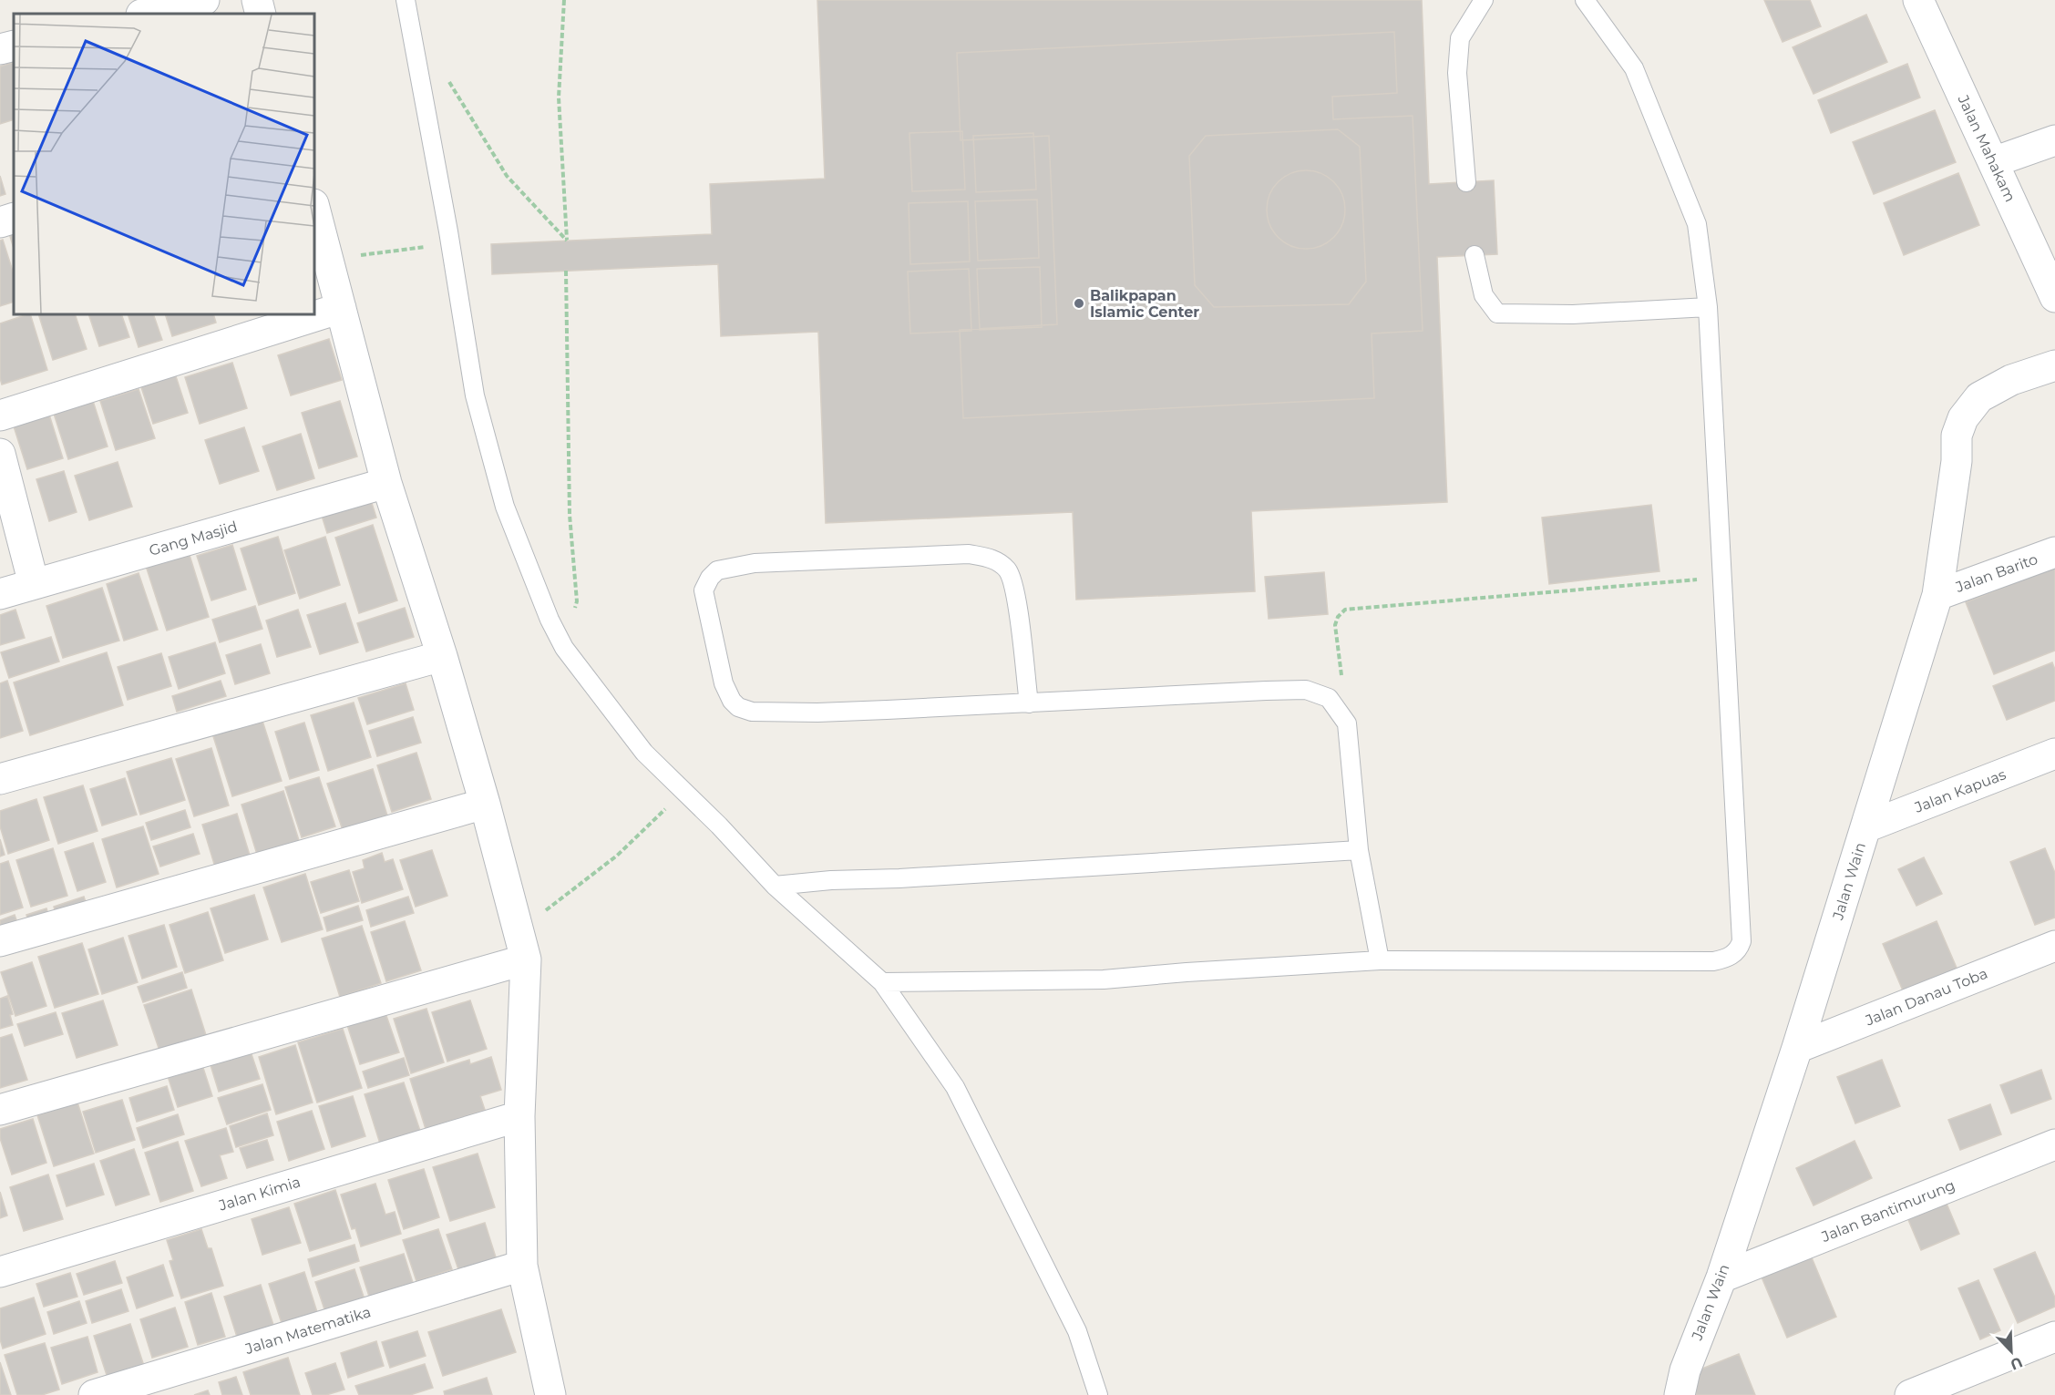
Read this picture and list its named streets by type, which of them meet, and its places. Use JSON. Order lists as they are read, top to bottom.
{
  "streets": {
    "street": [
      "Jalan Mahakam",
      "Gang Masjid",
      "Jalan Barito",
      "Jalan Kapuas",
      "Jalan Wain",
      "Jalan Danau Toba",
      "Jalan Kimia",
      "Jalan Bantimurung",
      "Jalan Matematika"
    ]
  },
  "crossings": [
    ["Jalan Barito", "Jalan Wain"],
    ["Jalan Kapuas", "Jalan Wain"],
    ["Jalan Wain", "Jalan Danau Toba"],
    ["Jalan Wain", "Jalan Bantimurung"]
  ],
  "places": ["Balikpapan Islamic Center"],
  "north": "bottom right"
}
